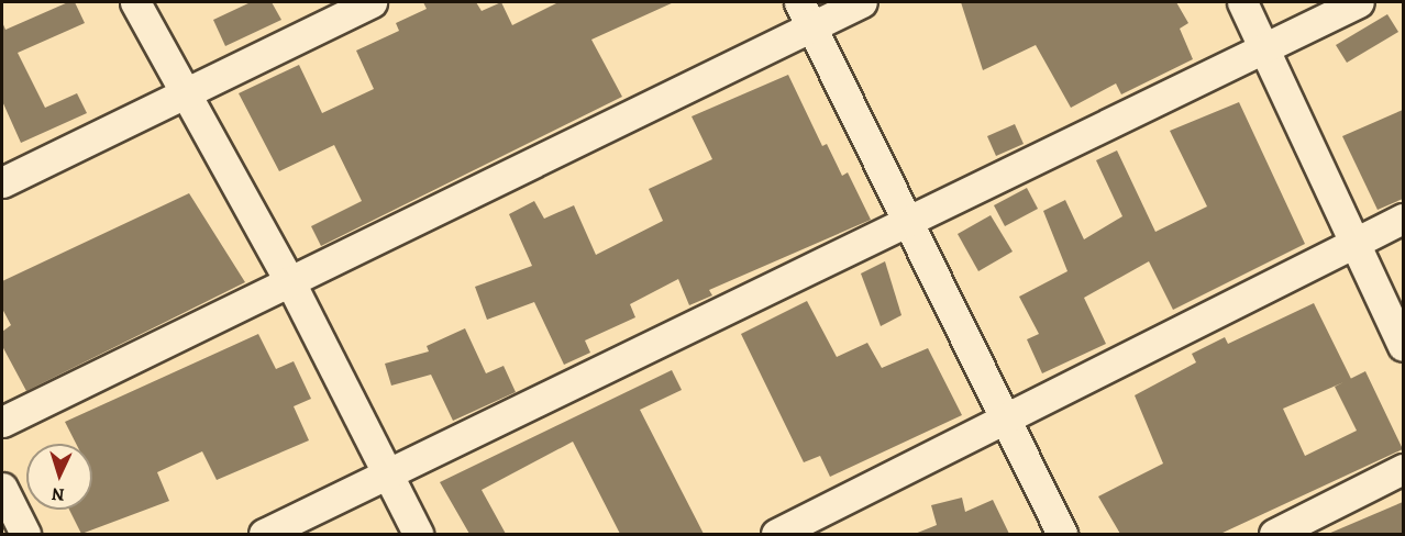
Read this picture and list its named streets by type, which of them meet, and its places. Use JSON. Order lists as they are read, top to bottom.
{
  "north": "bottom"
}
